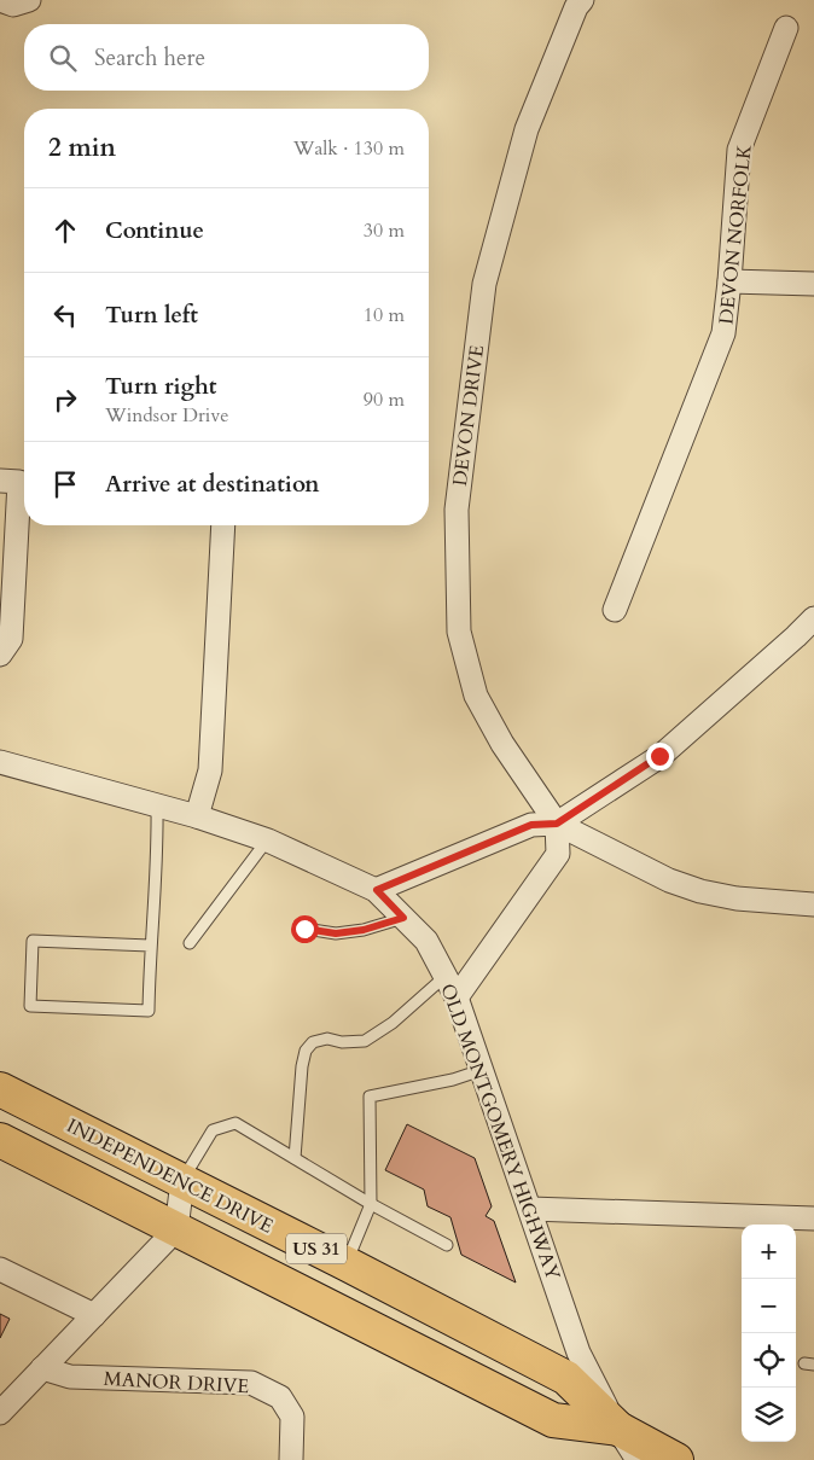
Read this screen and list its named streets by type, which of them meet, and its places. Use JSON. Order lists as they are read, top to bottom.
{
  "streets": {
    "main road": ["INDEPENDENCE DRIVE", "US 31"],
    "street": [
      "DEVON NORFOLK",
      "DEVON DRIVE",
      "OLD MONTGOMERY HIGHWAY",
      "MANOR DRIVE"
    ]
  },
  "crossings": [
    ["OLD MONTGOMERY HIGHWAY", "INDEPENDENCE DRIVE"]
  ],
  "page": {
    "search": "Search here",
    "heading": ["2 min", "Walk · 130 m"],
    "list": [
      ["Continue", "30 m"],
      ["Turn left", "10 m"],
      ["Turn right", "Windsor Drive", "90 m"],
      "Arrive at destination"
    ],
    "map_buttons": ["+", "−"]
  }
}
